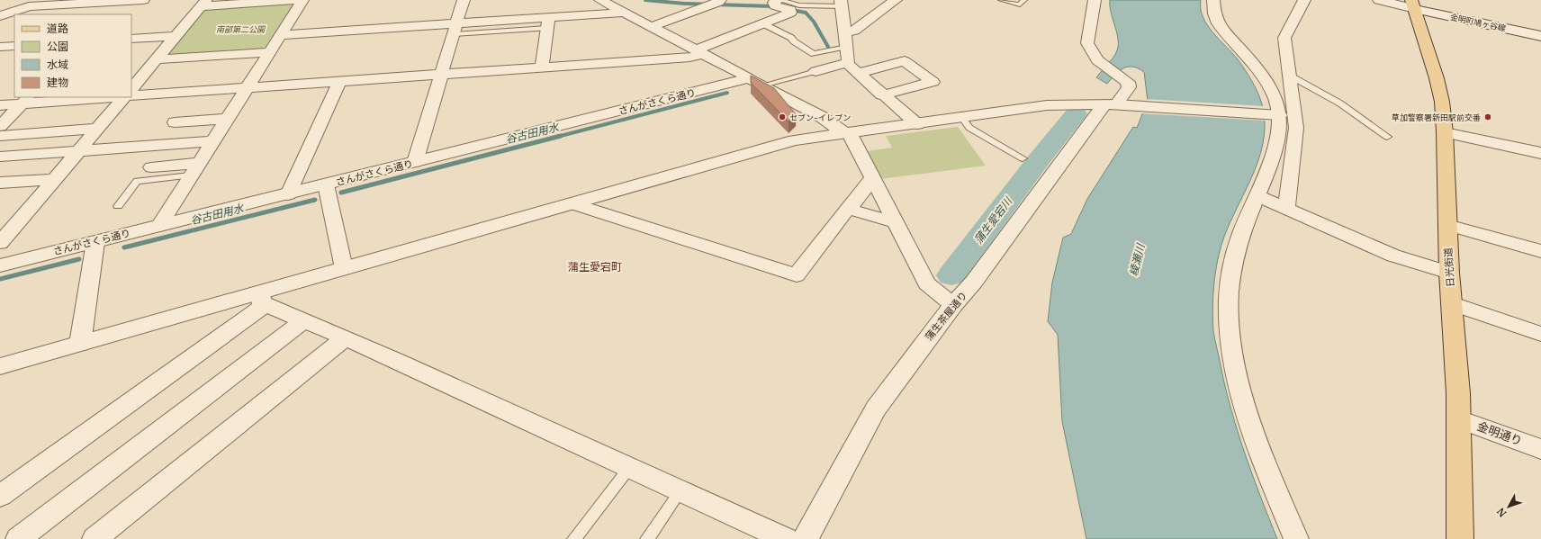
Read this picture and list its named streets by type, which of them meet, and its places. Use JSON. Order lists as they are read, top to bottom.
{
  "streets": {
    "main road": ["日光街道"],
    "street": [
      "金明町鳩ヶ谷線",
      "さんがさくら通り",
      "蒲生茶屋通り",
      "金明通り"
    ]
  },
  "crossings": [
    ["金明町鳩ヶ谷線", "日光街道"],
    ["日光街道", "金明通り"]
  ],
  "districts": ["蒲生愛宕町"],
  "water": ["谷古田用水", "蒲生愛宕川", "綾瀬川"],
  "parks": ["南部第二公園"],
  "places": ["セブン-イレブン", "草加警察署新田駅前交番"],
  "legend": [
    "道路",
    "公園",
    "水域",
    "建物"
  ],
  "north": "bottom left"
}
